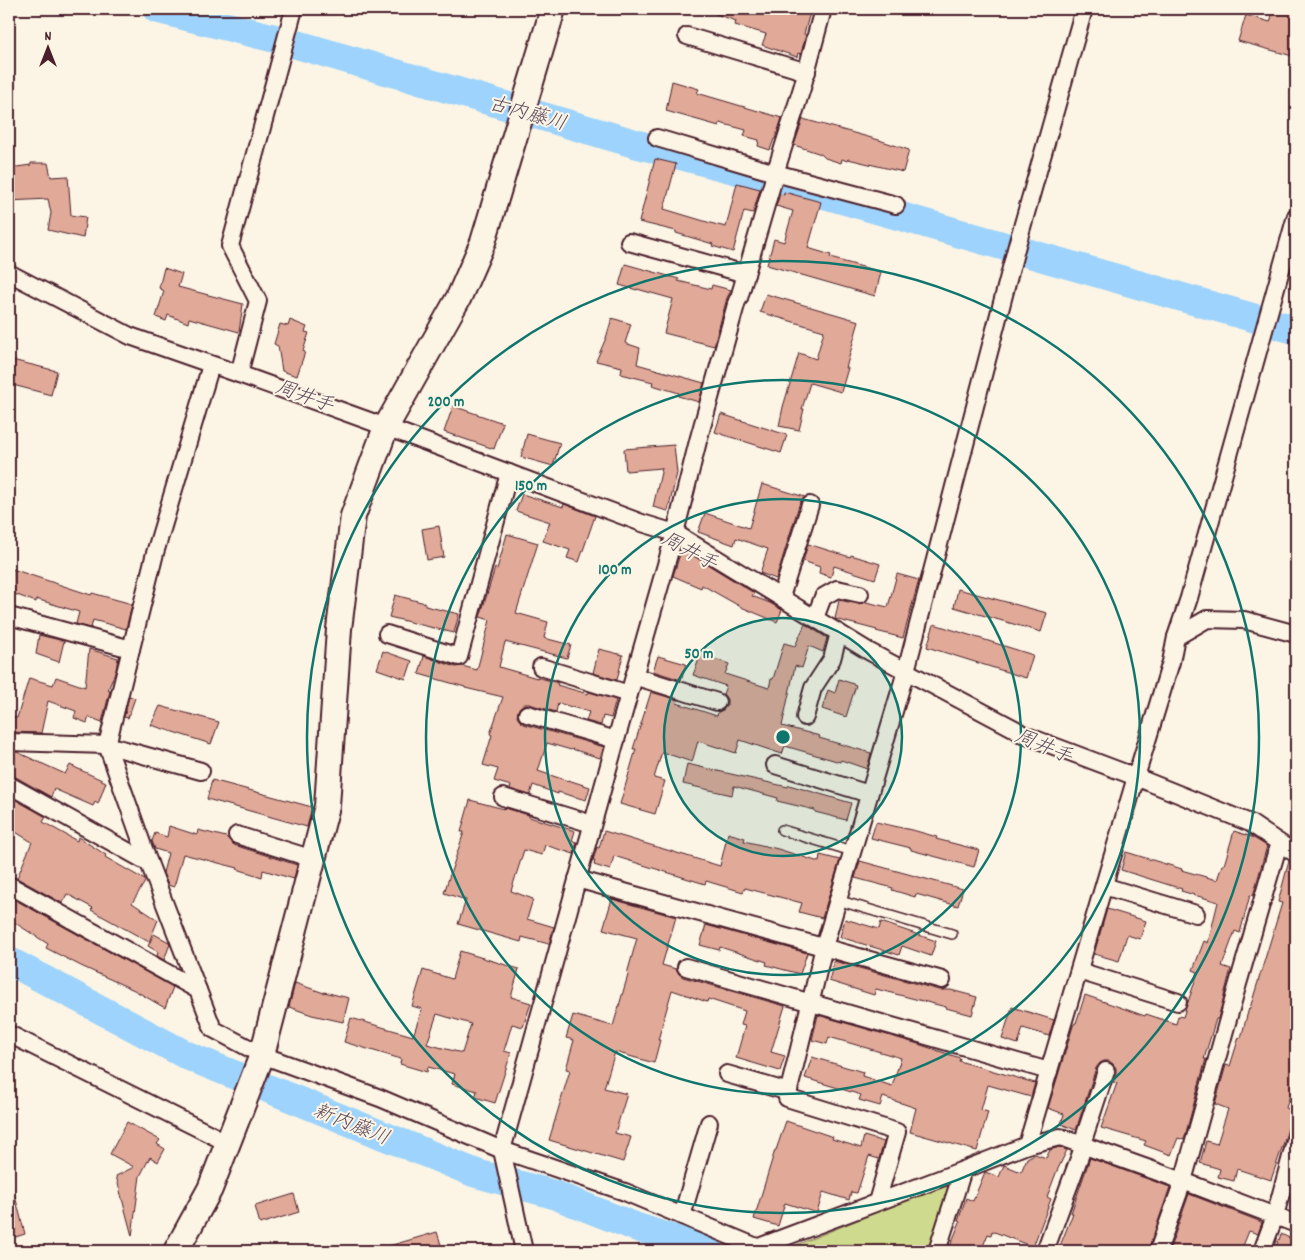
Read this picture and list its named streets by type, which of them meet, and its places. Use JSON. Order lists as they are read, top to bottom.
{
  "water": ["古内藤川", "周井手", "新内藤川"],
  "north": "top",
  "rings": [
    "200 m",
    "150 m",
    "100 m",
    "50 m"
  ]
}
